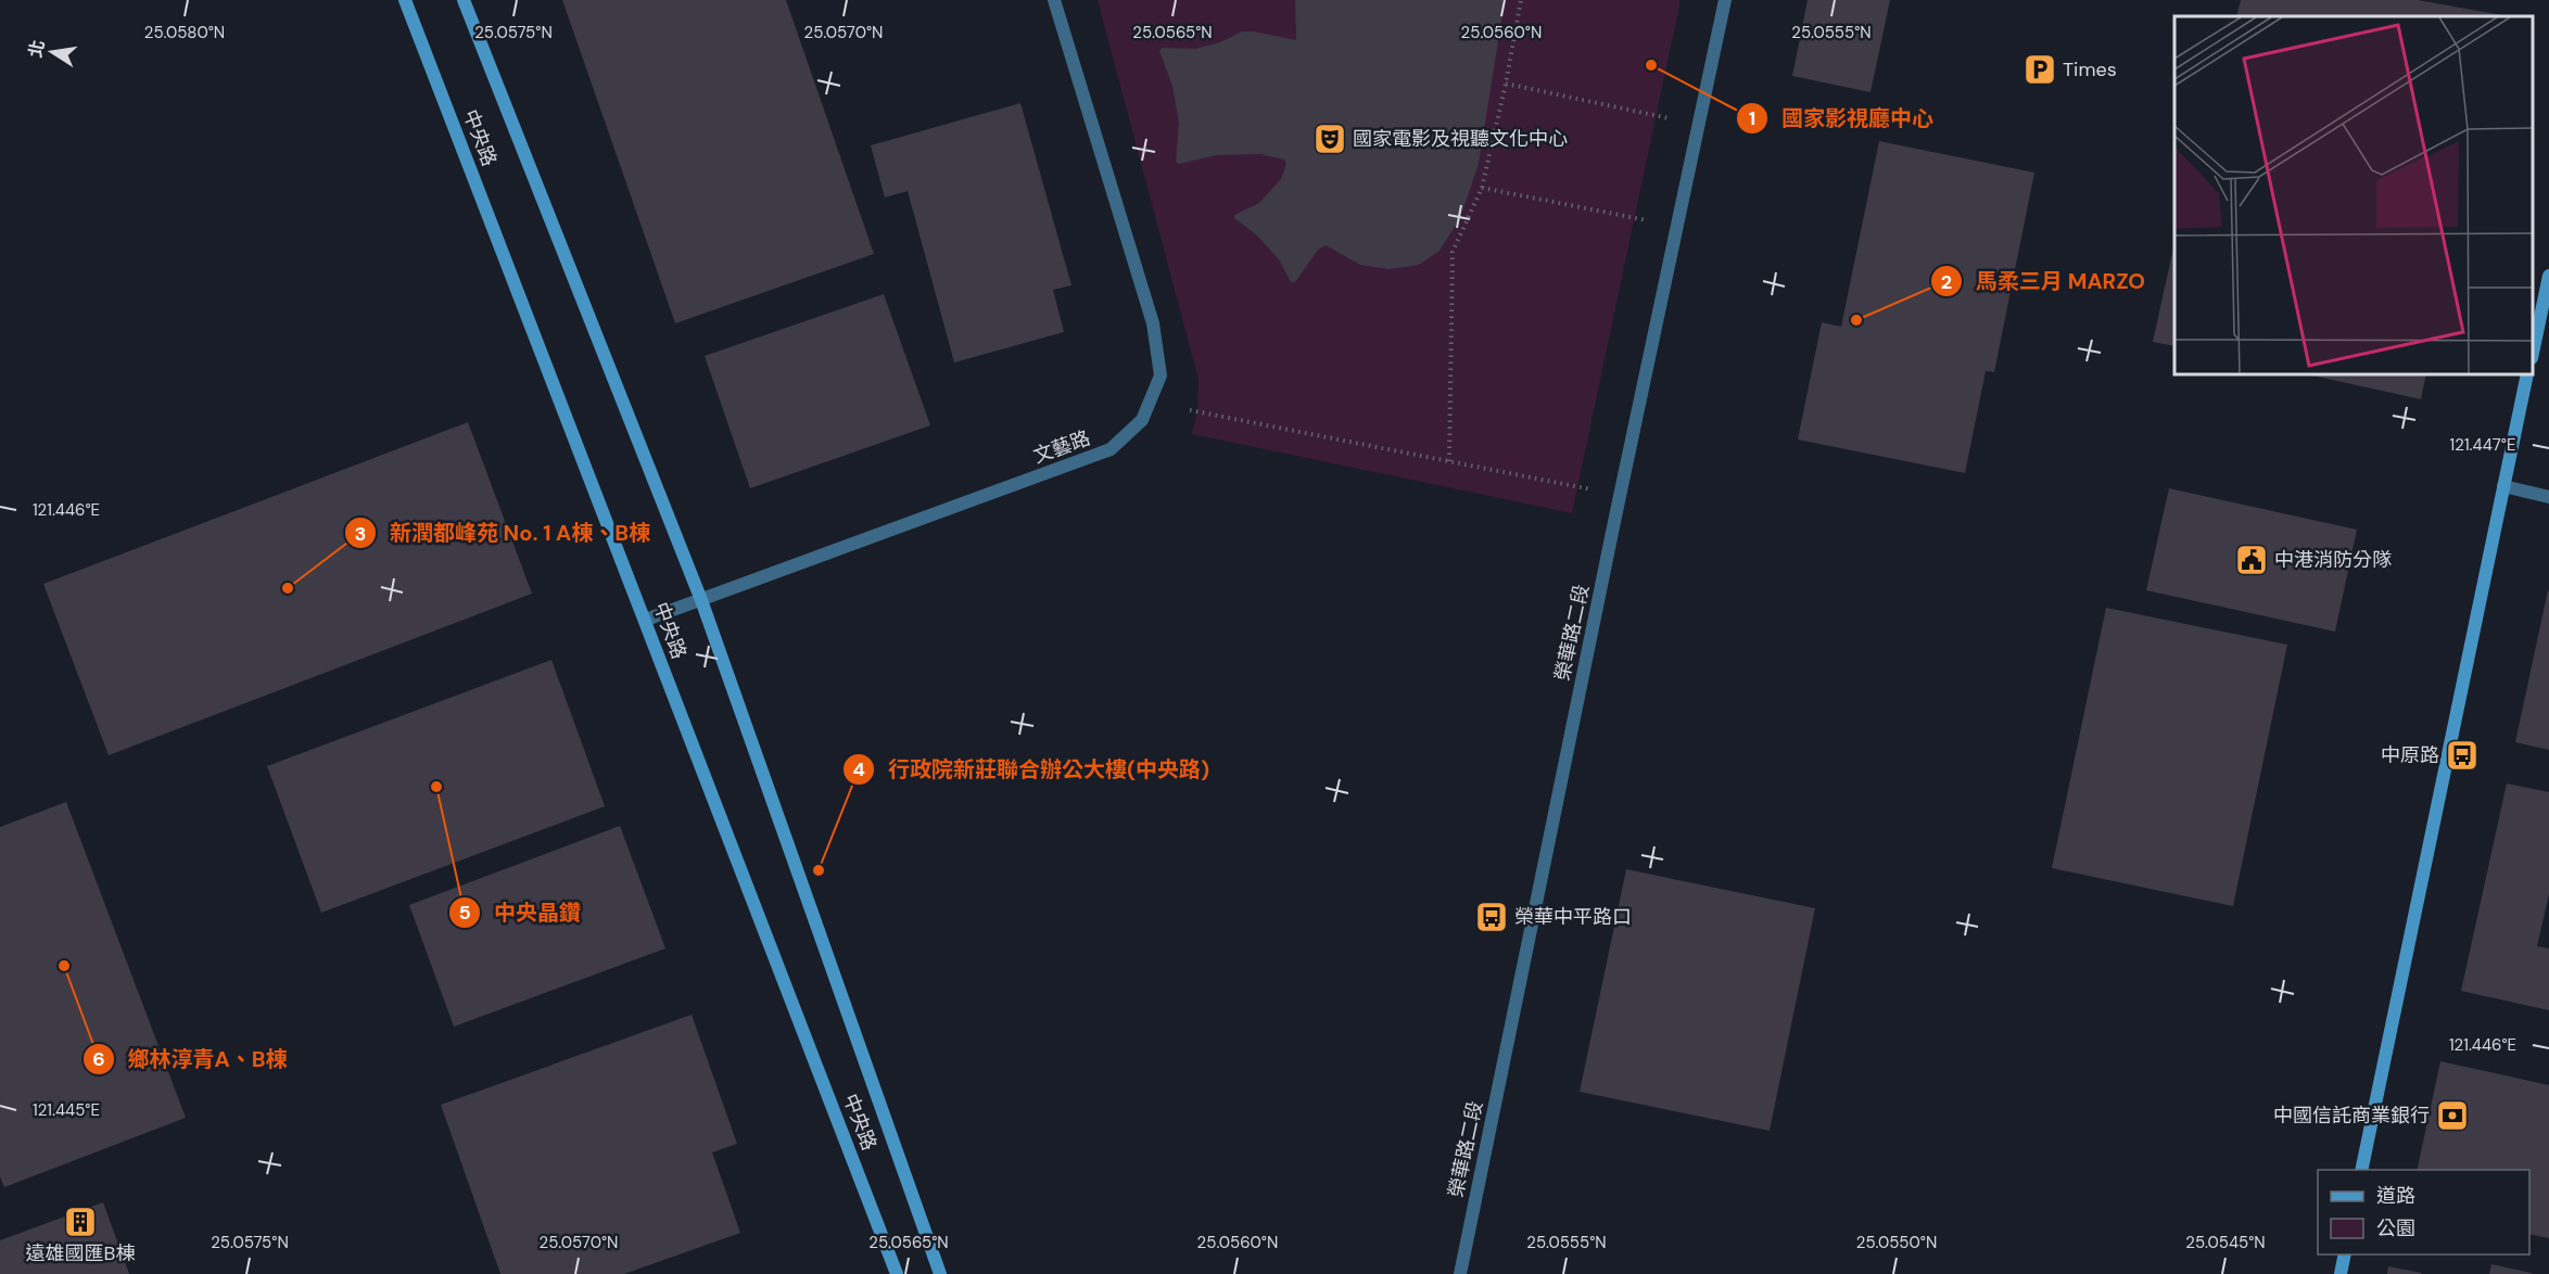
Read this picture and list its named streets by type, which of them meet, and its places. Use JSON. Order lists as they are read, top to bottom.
{
  "streets": {
    "street": ["中央路", "文藝路", "榮華路二段"]
  },
  "crossings": [
    ["中央路", "文藝路"]
  ],
  "places": {
    "other": [
      "國家影視廳中心",
      "馬柔三月 MARZO",
      "新潤都峰苑 No. 1 A棟、B棟",
      "中央晶鑽",
      "行政院新莊聯合辦公大樓(中央路)",
      "鄉林淳青A、B棟"
    ],
    "parking": ["Times"],
    "theatre": ["國家電影及視聽文化中心"],
    "public building": ["中港消防分隊"],
    "bus stop": ["中原路", "榮華中平路口"],
    "bank": ["中國信託商業銀行"],
    "building": ["遠雄國匯B棟"]
  },
  "legend": ["道路", "公園"],
  "north": "left",
  "coordinates": [
    "25.0580°N",
    "25.0575°N",
    "25.0570°N",
    "25.0565°N",
    "25.0560°N",
    "25.0555°N",
    "121.447°E",
    "121.446°E",
    "121.445°E",
    "25.0550°N",
    "25.0545°N"
  ]
}
